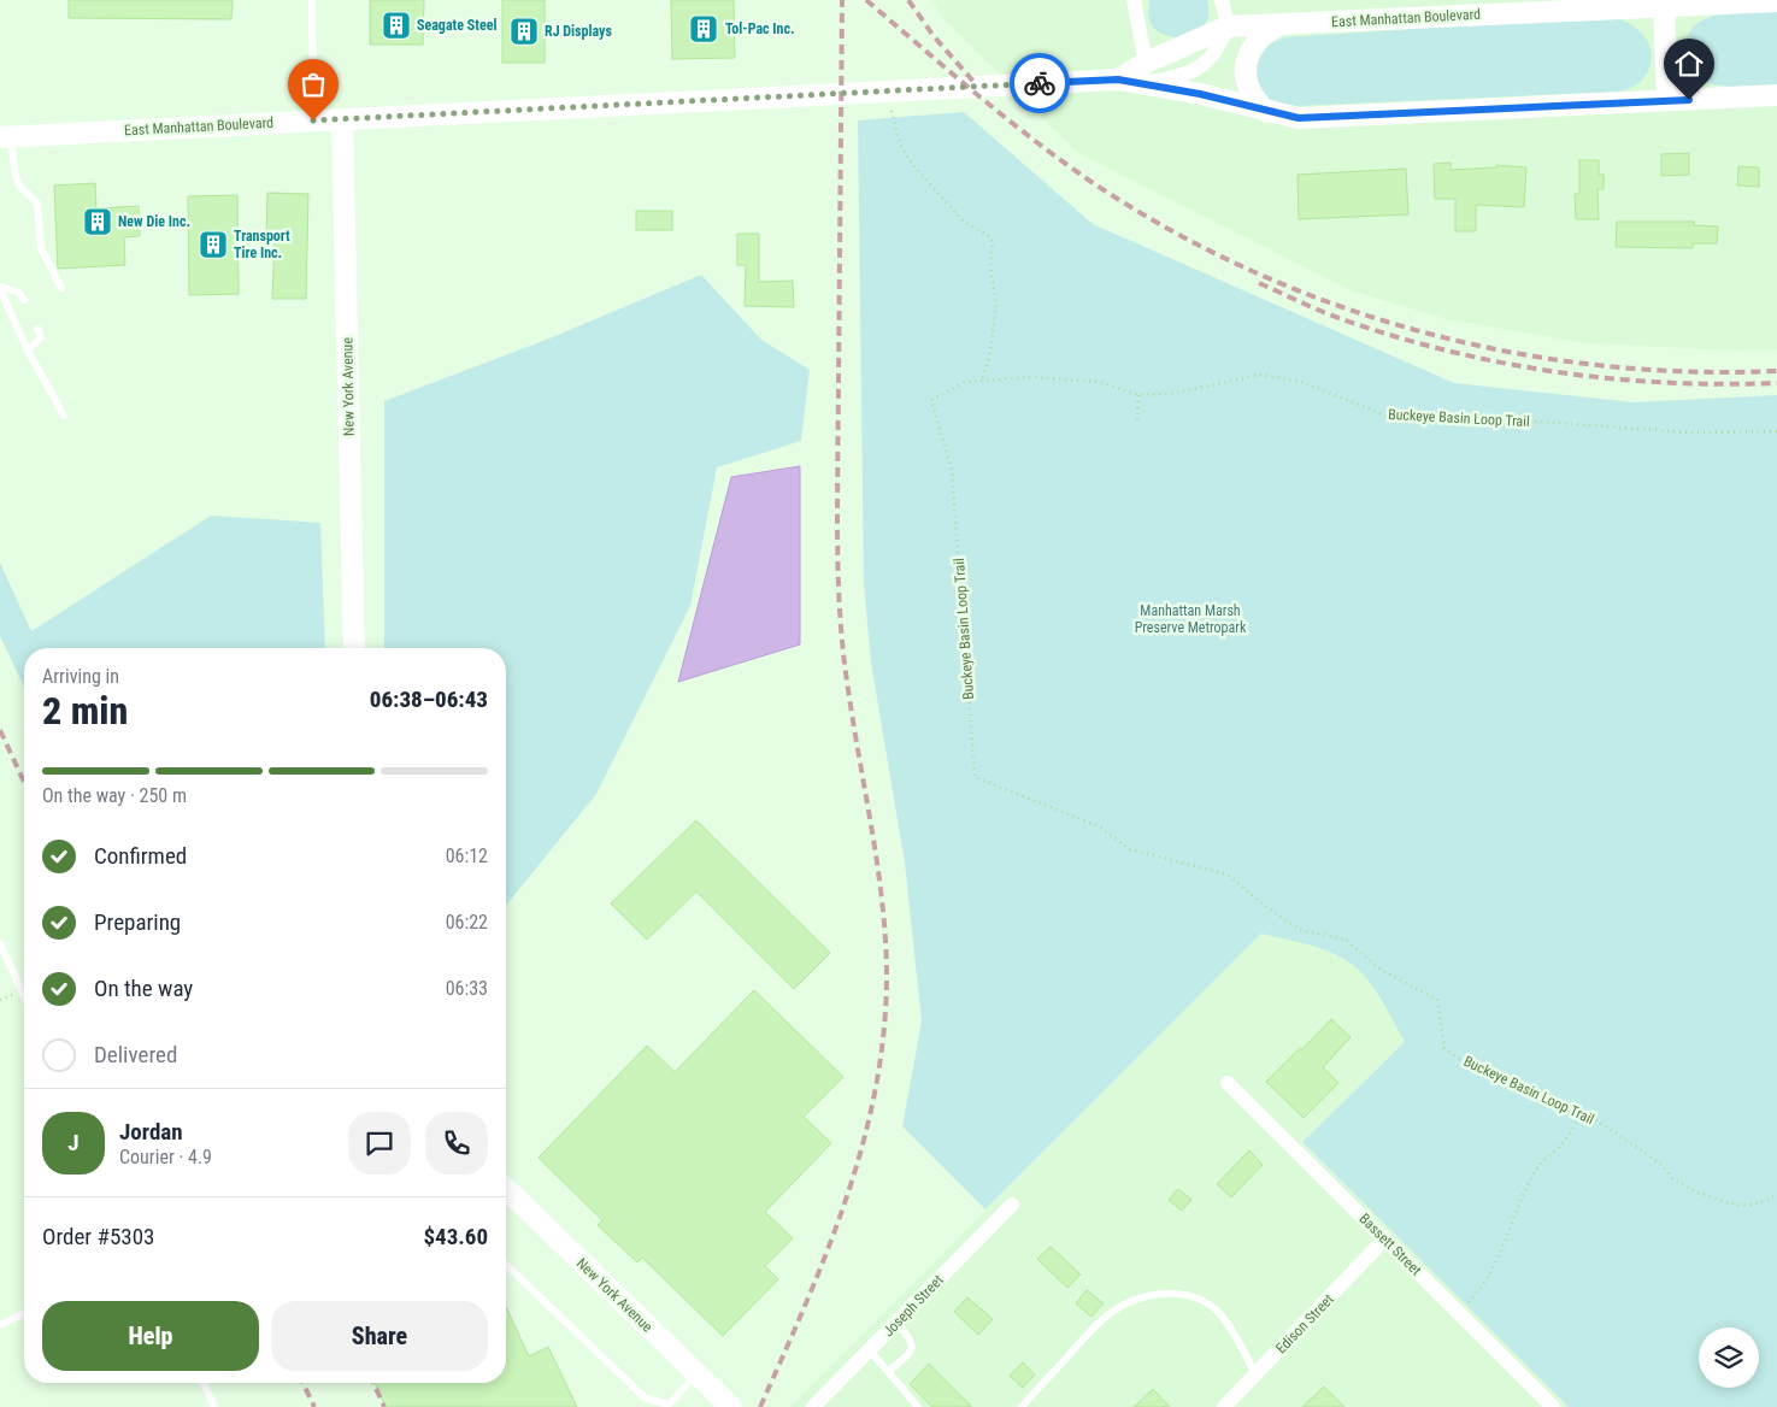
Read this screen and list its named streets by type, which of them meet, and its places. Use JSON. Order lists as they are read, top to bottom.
{
  "streets": {
    "street": [
      "East Manhattan Boulevard",
      "New York Avenue",
      "Bassett Street",
      "Joseph Street",
      "Edison Street"
    ],
    "path": ["Buckeye Basin Loop Trail"]
  },
  "crossings": [
    ["East Manhattan Boulevard", "New York Avenue"],
    ["Bassett Street", "Edison Street"]
  ],
  "parks": ["Manhattan Marsh Preserve Metropark"],
  "places": {
    "building": [
      "Seagate Steel",
      "Tol-Pac Inc.",
      "RJ Displays",
      "New Die Inc.",
      "Transport Tire Inc."
    ]
  },
  "page": {
    "heading": ["2 min", "Arriving in", "06:38–06:43"],
    "panel": [
      "Jordan",
      "Courier · 4.9",
      "Order #5303",
      "$43.60"
    ],
    "bar": "On the way · 250 m",
    "list": [
      ["Confirmed", "06:12"],
      ["Preparing", "06:22"],
      ["On the way", "06:33"],
      "Delivered"
    ],
    "round": "J",
    "buttons": ["Help", "Share"]
  }
}
